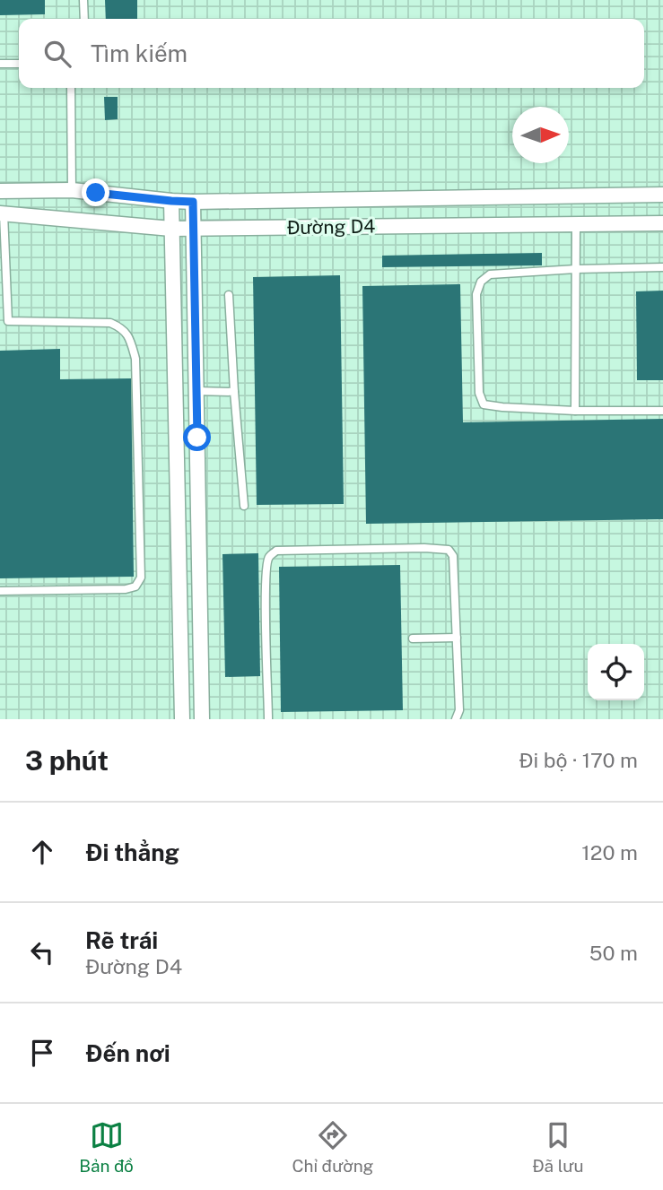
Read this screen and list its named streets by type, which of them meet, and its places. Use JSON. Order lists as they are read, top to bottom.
{
  "streets": {
    "street": ["Đường D4"]
  },
  "north": "right",
  "page": {
    "search": "Tìm kiếm",
    "heading": ["3 phút", "Đi bộ · 170 m"],
    "list": [
      ["Đi thẳng", "120 m"],
      ["Rẽ trái", "Đường D4", "50 m"],
      "Đến nơi"
    ],
    "nav": ["Bản đồ", "Chỉ đường", "Đã lưu"]
  }
}
